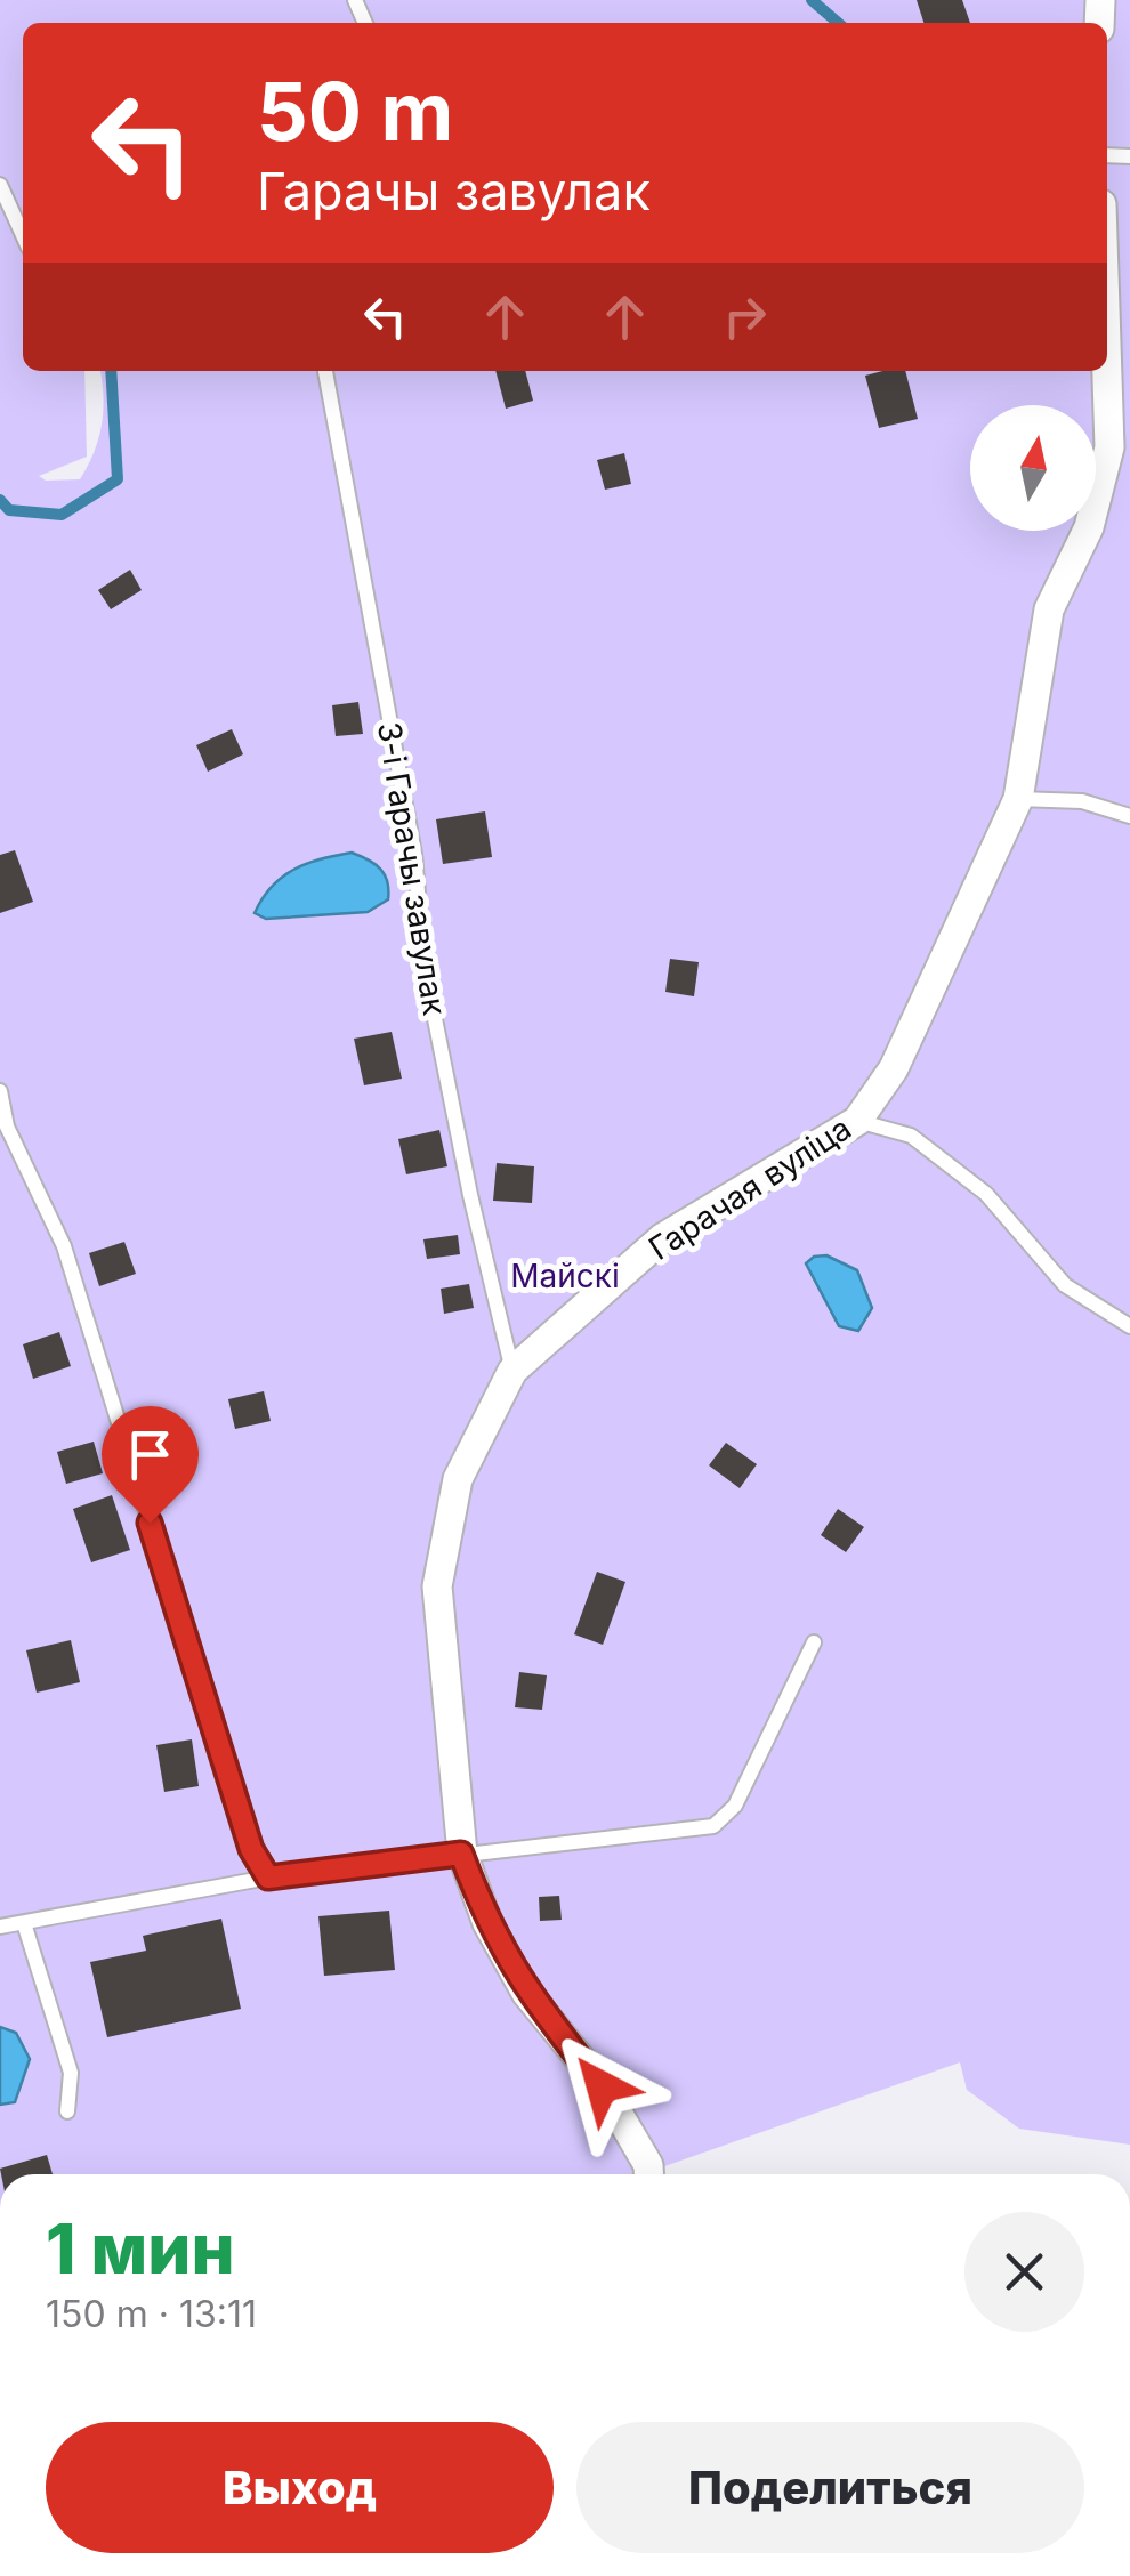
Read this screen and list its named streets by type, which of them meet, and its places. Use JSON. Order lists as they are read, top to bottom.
{
  "streets": {
    "street": ["Гарачая вуліца"],
    "lane": ["3-і Гарачы завулак"]
  },
  "crossings": [
    ["3-і Гарачы завулак", "Гарачая вуліца"]
  ],
  "parks": ["Майскі"],
  "north": "top",
  "page": {
    "turn": ["50 m", "Гарачы завулак"],
    "heading": ["1 мин", "150 m · 13:11"],
    "buttons": ["Выход", "Поделиться"]
  }
}
